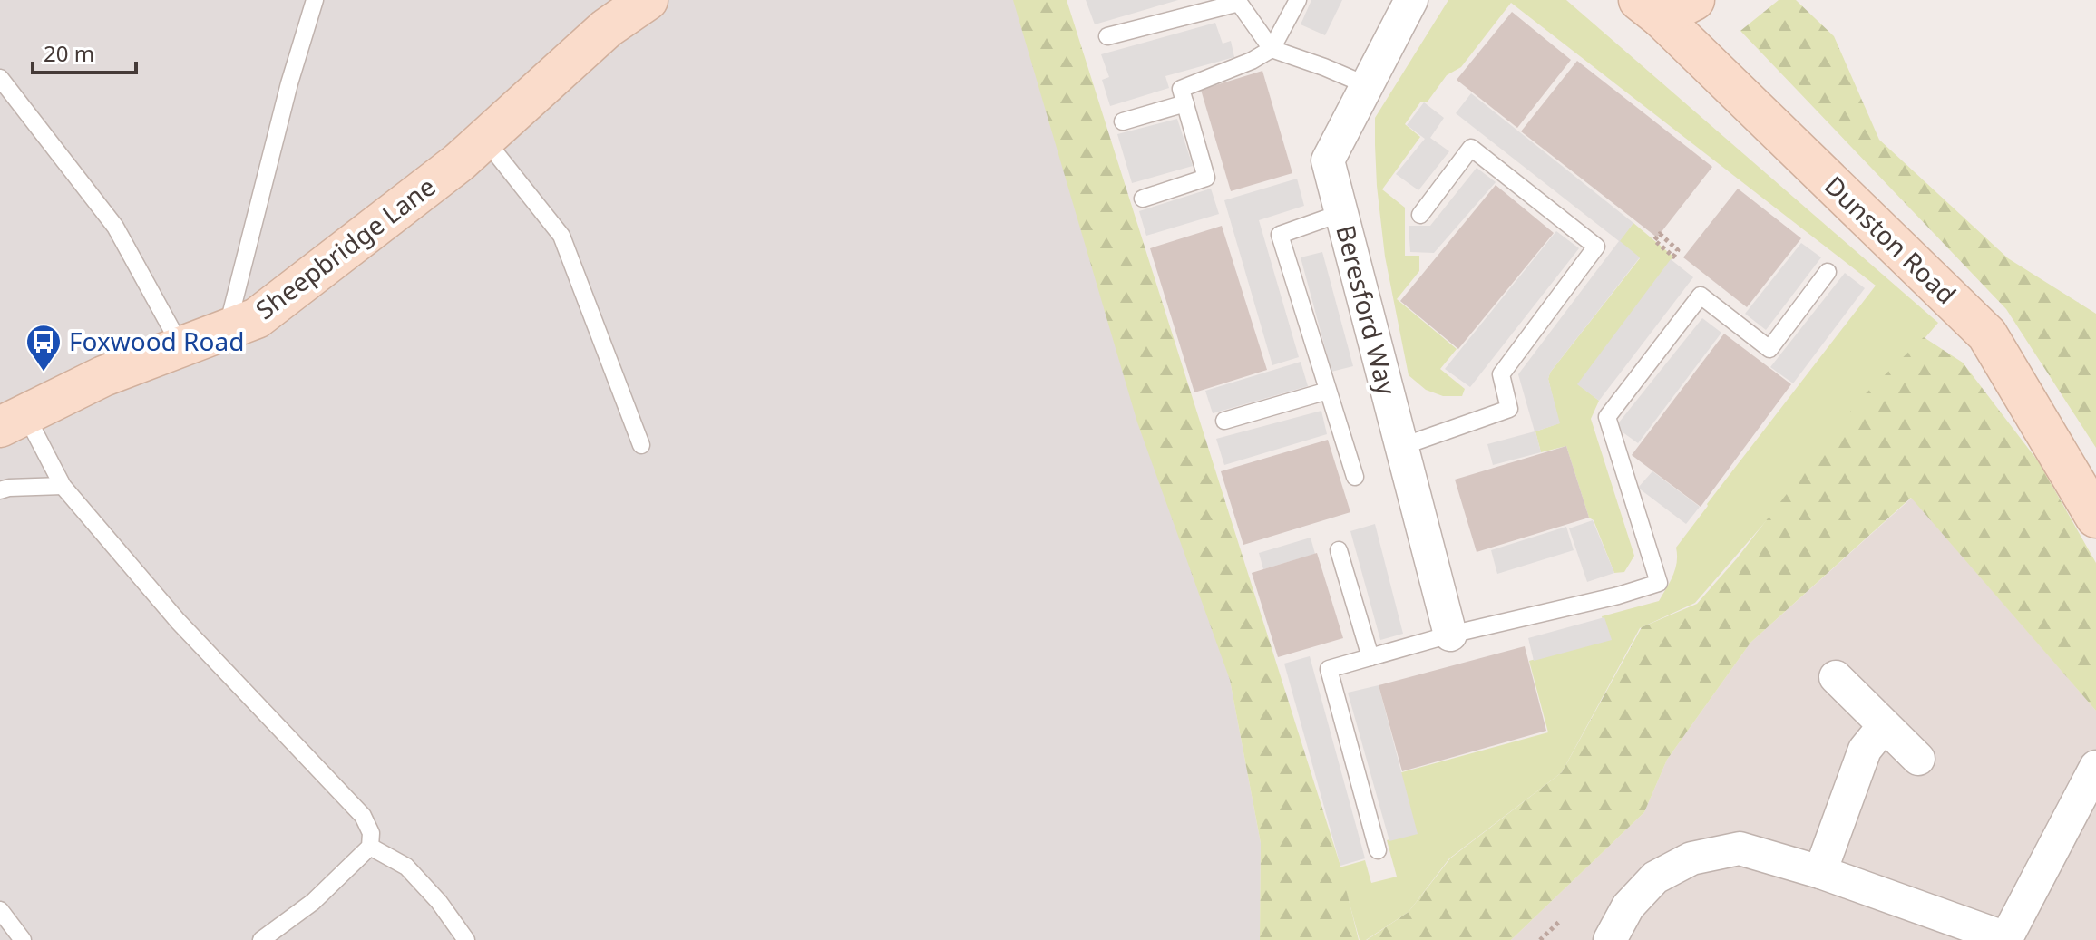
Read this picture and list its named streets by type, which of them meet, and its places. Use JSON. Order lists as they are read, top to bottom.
{
  "streets": {
    "street": ["Dunston Road", "Sheepbridge Lane", "Beresford Way"]
  },
  "places": {
    "bus stop": ["Foxwood Road"]
  },
  "scale_bar": "20 m"
}
